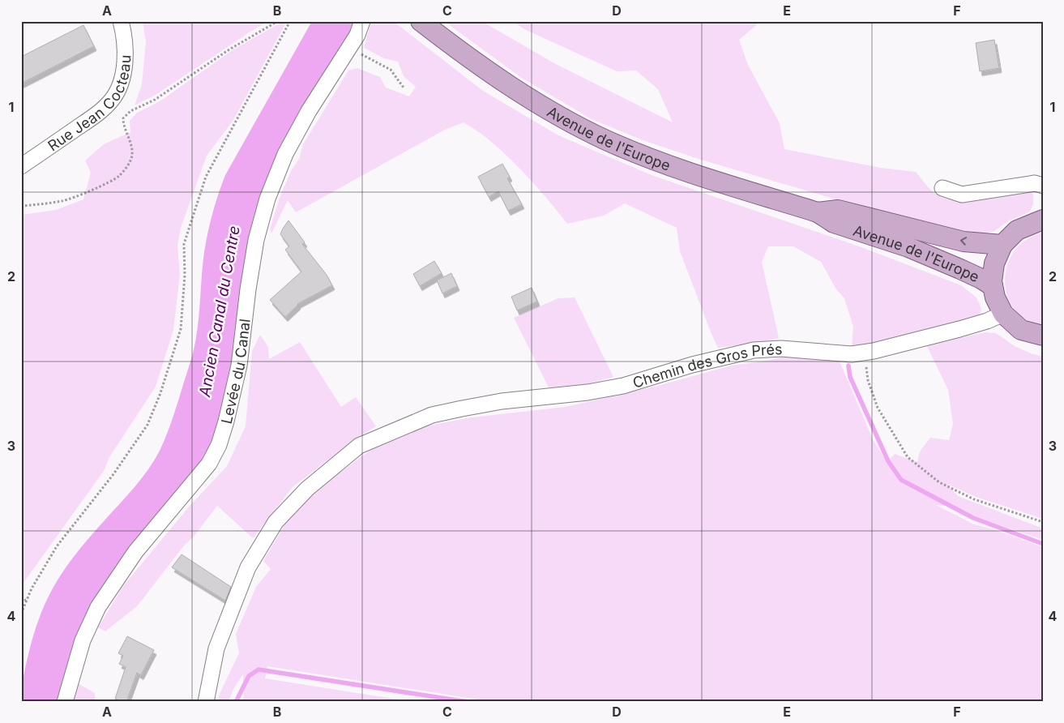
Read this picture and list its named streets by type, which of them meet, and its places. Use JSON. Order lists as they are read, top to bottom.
{
  "streets": {
    "main road": ["Avenue de l'Europe"],
    "street": ["Rue Jean Cocteau", "Chemin des Gros Prés", "Levée du Canal"]
  },
  "water": ["Ancien Canal du Centre"],
  "grid": {
    "columns": [
      "A",
      "B",
      "C",
      "D",
      "E",
      "F"
    ],
    "rows": [
      "1",
      "2",
      "3",
      "4"
    ]
  }
}
